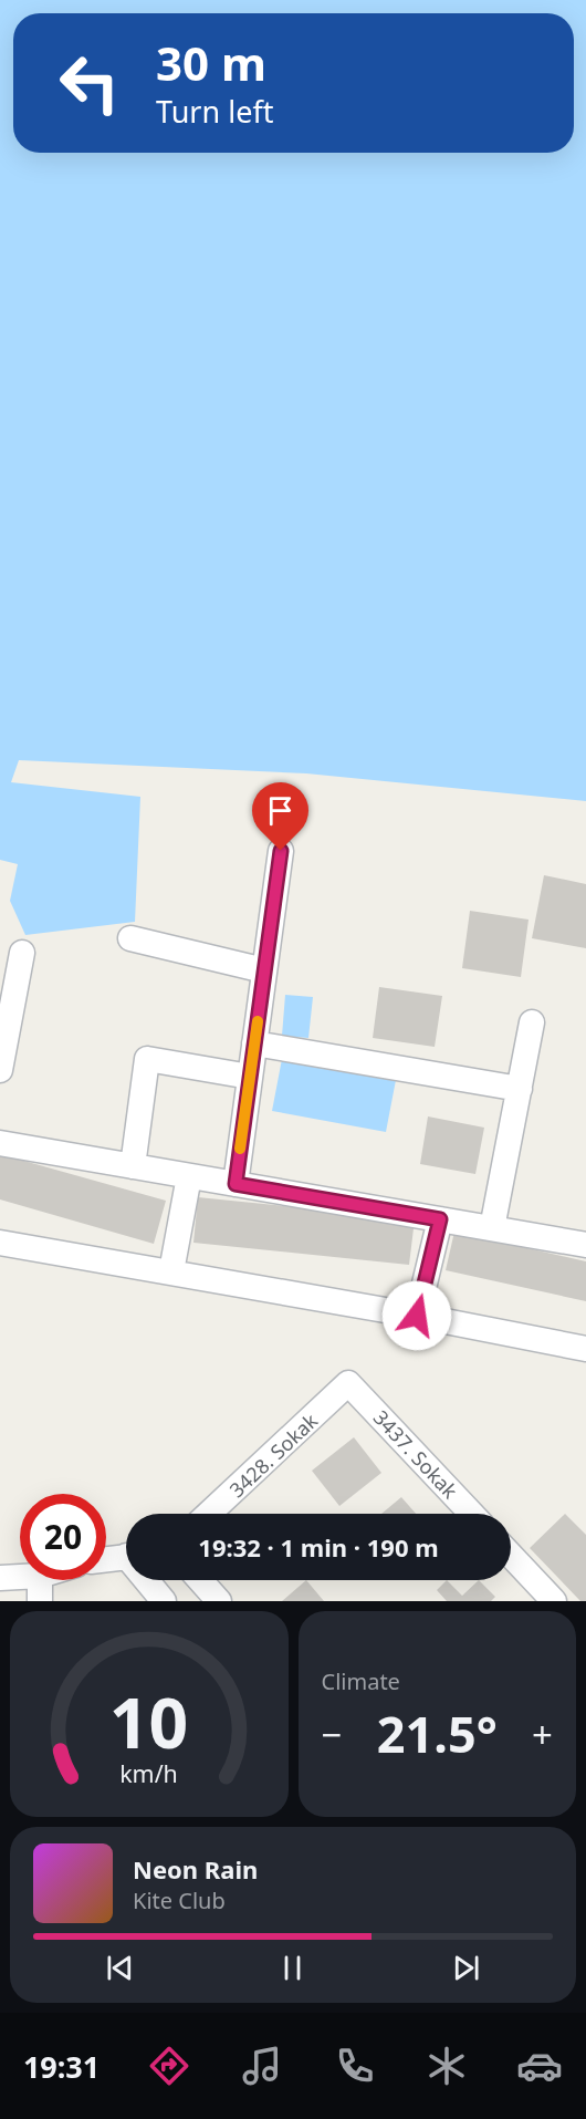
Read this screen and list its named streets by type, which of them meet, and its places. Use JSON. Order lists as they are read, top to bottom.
{
  "streets": {
    "street": ["3437. Sokak", "3428. Sokak"]
  },
  "crossings": [
    ["3437. Sokak", "3428. Sokak"]
  ],
  "page": {
    "turn": ["30 m", "Turn left"],
    "limit": "20",
    "trip": "19:32 · 1 min · 190 m",
    "tile": "Climate",
    "heat": ["−", "21.5°", "+"],
    "song": ["Neon Rain", "Kite Club"],
    "tabs": "19:31",
    "gauge": ["10", "km/h"]
  }
}
